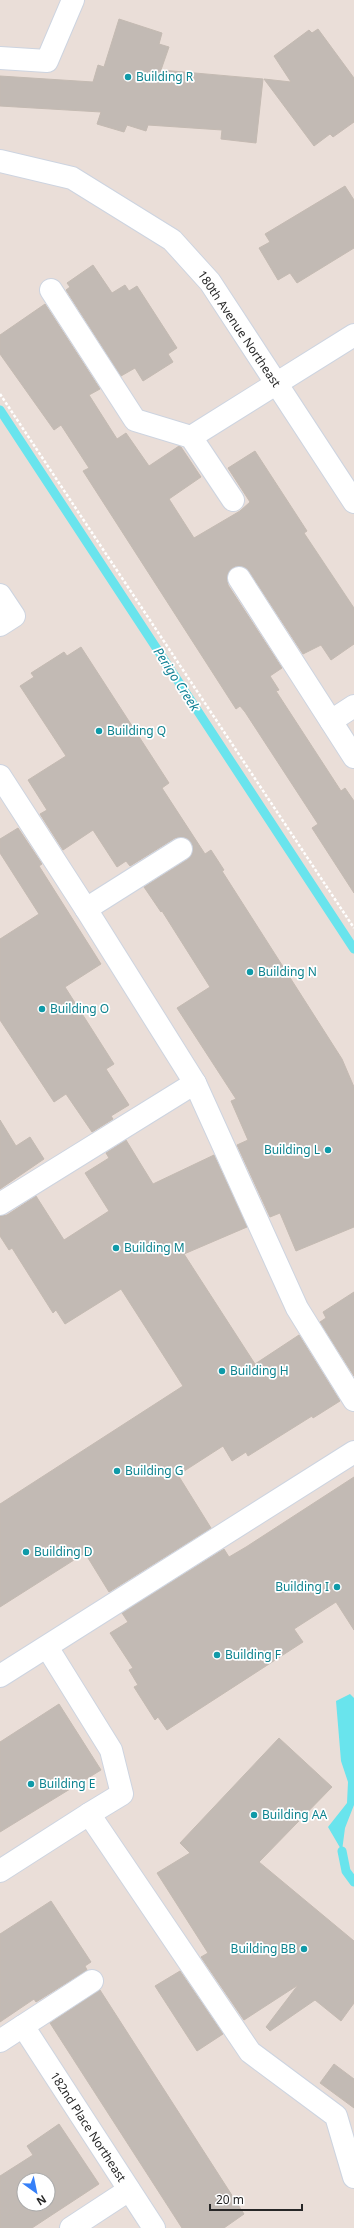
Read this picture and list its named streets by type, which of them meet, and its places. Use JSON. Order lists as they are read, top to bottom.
{
  "streets": {
    "street": ["180th Avenue Northeast", "182nd Place Northeast"]
  },
  "water": ["Perigo Creek"],
  "places": [
    "Building R",
    "Building Q",
    "Building N",
    "Building O",
    "Building L",
    "Building M",
    "Building H",
    "Building G",
    "Building D",
    "Building I",
    "Building F",
    "Building E",
    "Building AA",
    "Building BB"
  ],
  "scale_bar": "20 m",
  "north": "bottom right"
}
